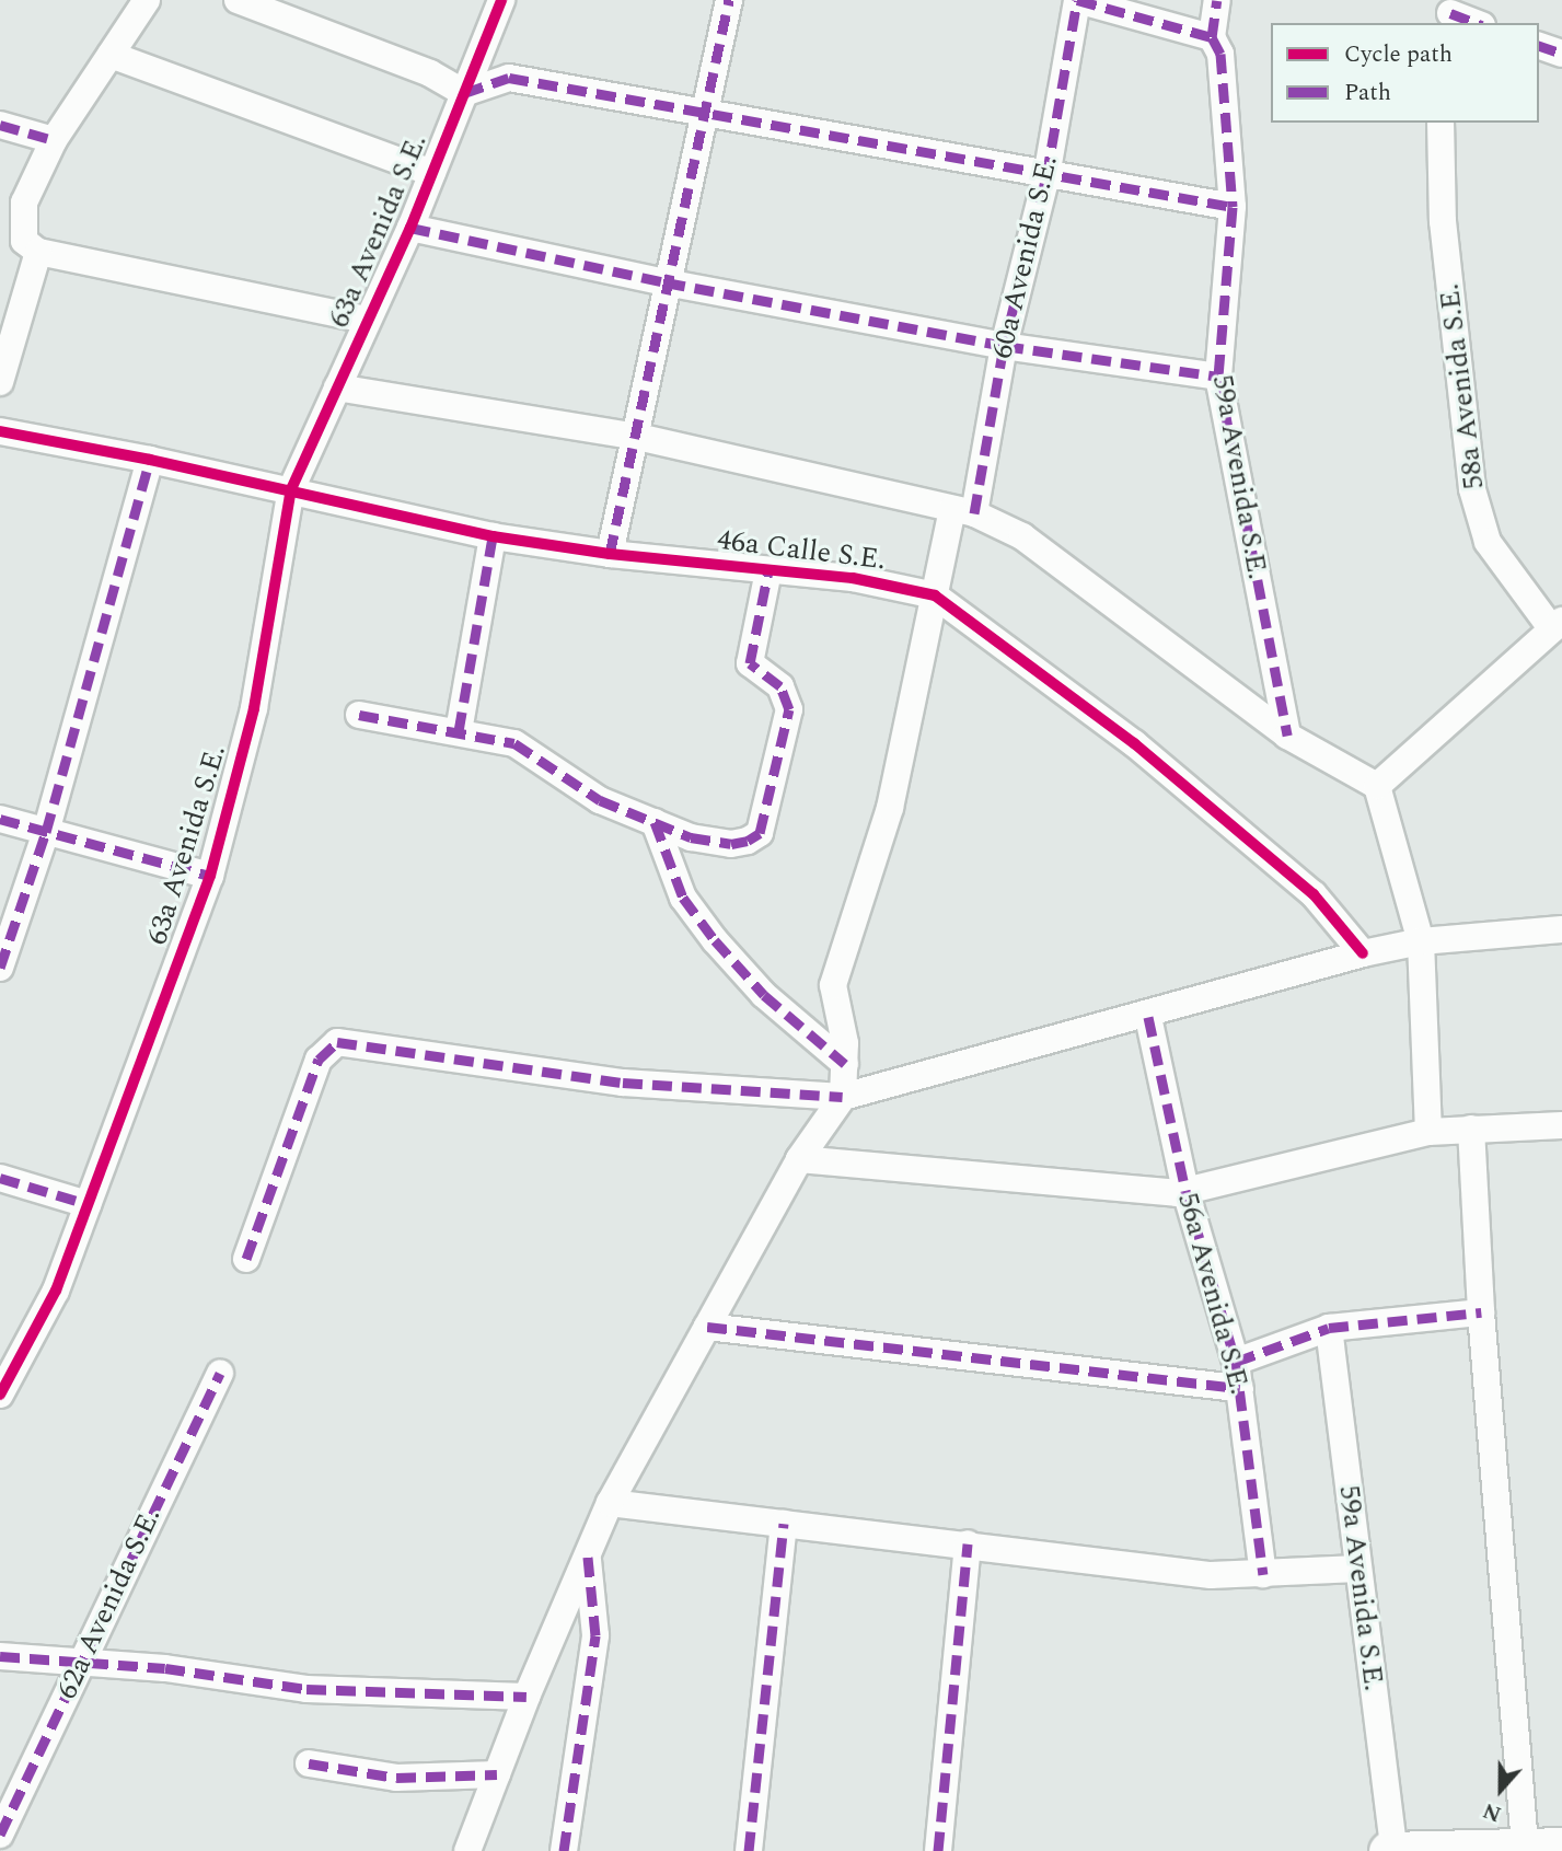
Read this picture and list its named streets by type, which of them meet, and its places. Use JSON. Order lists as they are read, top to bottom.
{
  "streets": {
    "street": [
      "63a Avenida S.E.",
      "60a Avenida S.E.",
      "58a Avenida S.E.",
      "59a Avenida S.E.",
      "46a Calle S.E.",
      "56a Avenida S.E.",
      "62a Avenida S.E."
    ]
  },
  "crossings": [
    ["63a Avenida S.E.", "46a Calle S.E."],
    ["60a Avenida S.E.", "46a Calle S.E."]
  ],
  "legend": ["Cycle path", "Path"],
  "north": "bottom"
}
